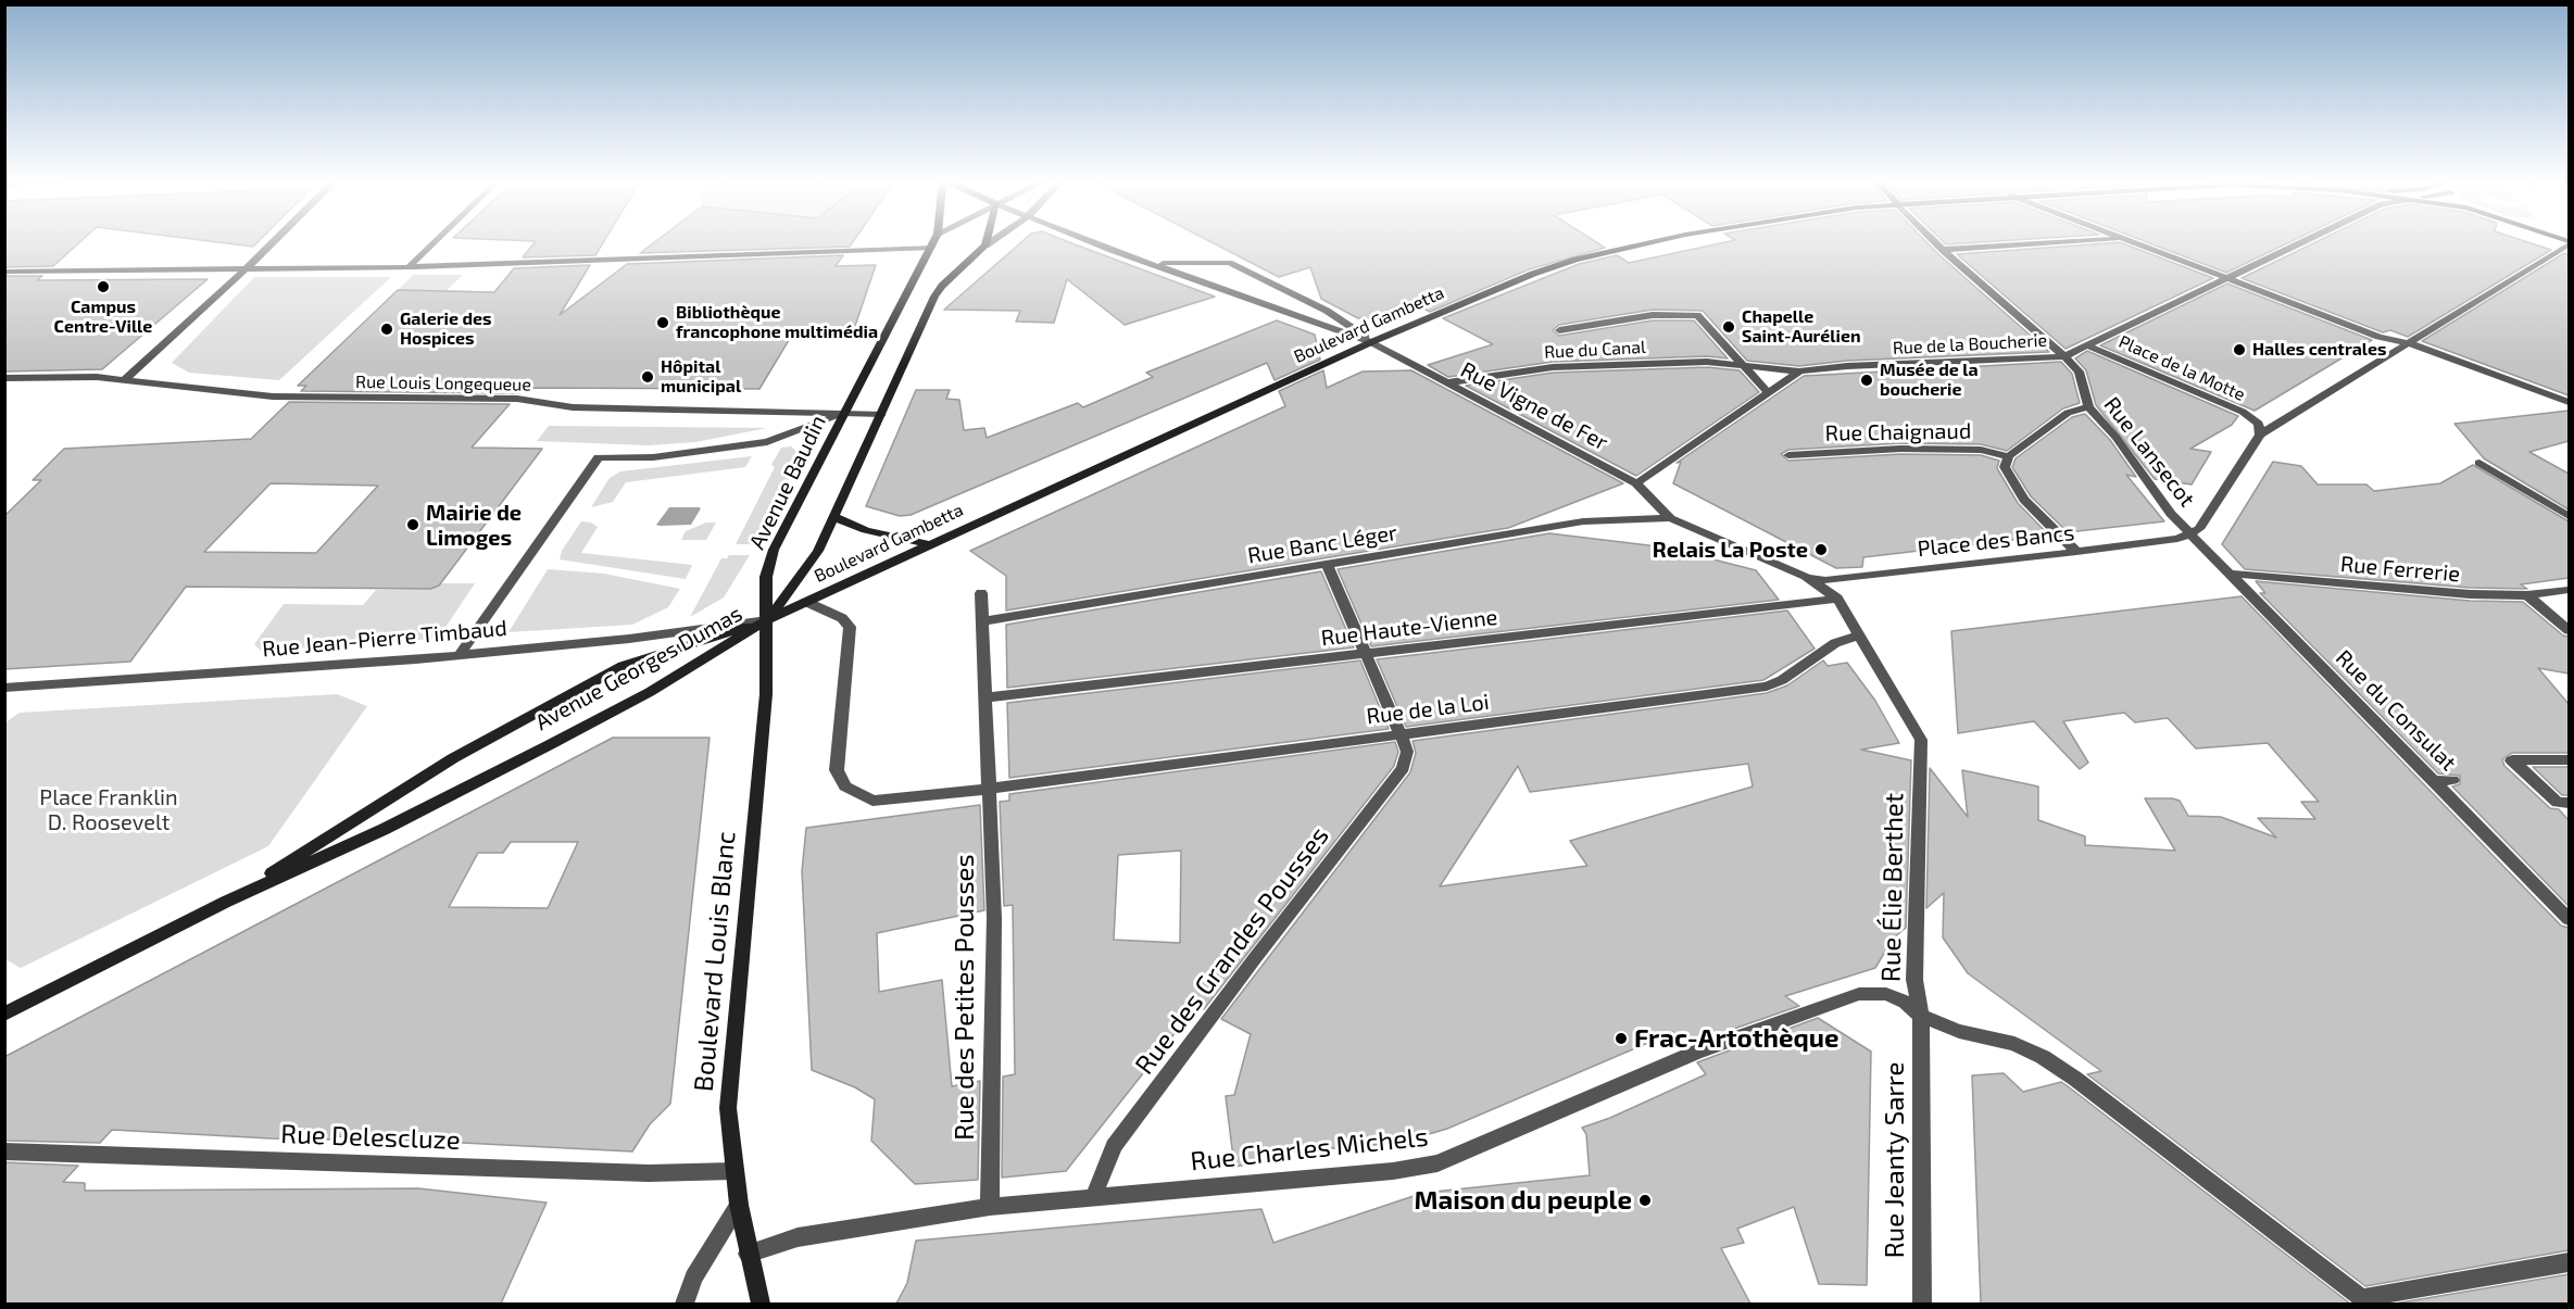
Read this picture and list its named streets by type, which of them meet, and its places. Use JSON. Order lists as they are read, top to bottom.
{
  "streets": {
    "main road": [
      "Boulevard Gambetta",
      "Avenue Baudin",
      "Avenue Georges Dumas",
      "Boulevard Louis Blanc"
    ],
    "street": [
      "Rue de la Boucherie",
      "Rue du Canal",
      "Place de la Motte",
      "Rue Louis Longequeue",
      "Rue Vigne de Fer",
      "Rue Chaignaud",
      "Rue Lansecot",
      "Place des Bancs",
      "Rue Banc Léger",
      "Rue Ferrerie",
      "Rue Haute-Vienne",
      "Rue Jean-Pierre Timbaud",
      "Rue de la Loi",
      "Rue du Consulat",
      "Rue Élie Berthet",
      "Rue des Grandes Pousses",
      "Rue des Petites Pousses",
      "Rue Delescluze",
      "Rue Charles Michels",
      "Rue Jeanty Sarre"
    ]
  },
  "crossings": [
    ["Boulevard Gambetta", "Rue Vigne de Fer"],
    ["Boulevard Gambetta", "Avenue Baudin"],
    ["Boulevard Gambetta", "Rue Jean-Pierre Timbaud"],
    ["Boulevard Gambetta", "Avenue Georges Dumas"],
    ["Boulevard Gambetta", "Rue de la Loi"],
    ["Boulevard Gambetta", "Boulevard Louis Blanc"],
    ["Rue de la Boucherie", "Rue du Canal"],
    ["Rue de la Boucherie", "Place de la Motte"],
    ["Rue de la Boucherie", "Rue Lansecot"],
    ["Rue du Canal", "Rue Vigne de Fer"],
    ["Place de la Motte", "Rue Lansecot"],
    ["Rue Louis Longequeue", "Avenue Baudin"],
    ["Rue Vigne de Fer", "Rue Banc Léger"],
    ["Rue Lansecot", "Place des Bancs"],
    ["Rue Lansecot", "Rue du Consulat"],
    ["Avenue Baudin", "Rue Jean-Pierre Timbaud"],
    ["Avenue Baudin", "Avenue Georges Dumas"],
    ["Avenue Baudin", "Boulevard Louis Blanc"],
    ["Place des Bancs", "Rue du Consulat"],
    ["Place des Bancs", "Rue Élie Berthet"],
    ["Rue Banc Léger", "Rue des Grandes Pousses"],
    ["Rue Banc Léger", "Rue des Petites Pousses"],
    ["Rue Ferrerie", "Rue du Consulat"],
    ["Rue Haute-Vienne", "Rue Élie Berthet"],
    ["Rue Haute-Vienne", "Rue des Grandes Pousses"],
    ["Rue Haute-Vienne", "Rue des Petites Pousses"],
    ["Rue Jean-Pierre Timbaud", "Avenue Georges Dumas"],
    ["Rue Jean-Pierre Timbaud", "Boulevard Louis Blanc"],
    ["Avenue Georges Dumas", "Boulevard Louis Blanc"],
    ["Rue de la Loi", "Rue Élie Berthet"],
    ["Rue de la Loi", "Rue des Grandes Pousses"],
    ["Rue de la Loi", "Rue des Petites Pousses"],
    ["Rue Élie Berthet", "Rue Charles Michels"],
    ["Rue Élie Berthet", "Rue Jeanty Sarre"],
    ["Rue des Grandes Pousses", "Rue Charles Michels"],
    ["Boulevard Louis Blanc", "Rue Delescluze"],
    ["Boulevard Louis Blanc", "Rue Charles Michels"],
    ["Rue des Petites Pousses", "Rue Charles Michels"],
    ["Rue Charles Michels", "Rue Jeanty Sarre"]
  ],
  "parks": ["Place Franklin D. Roosevelt"],
  "places": [
    "Campus Centre-Ville",
    "Bibliothèque francophone multimédia",
    "Chapelle Saint-Aurélien",
    "Galerie des Hospices",
    "Halles centrales",
    "Hôpital municipal",
    "Musée de la boucherie",
    "Mairie de Limoges",
    "Relais La Poste",
    "Frac-Artothèque",
    "Maison du peuple"
  ]
}
